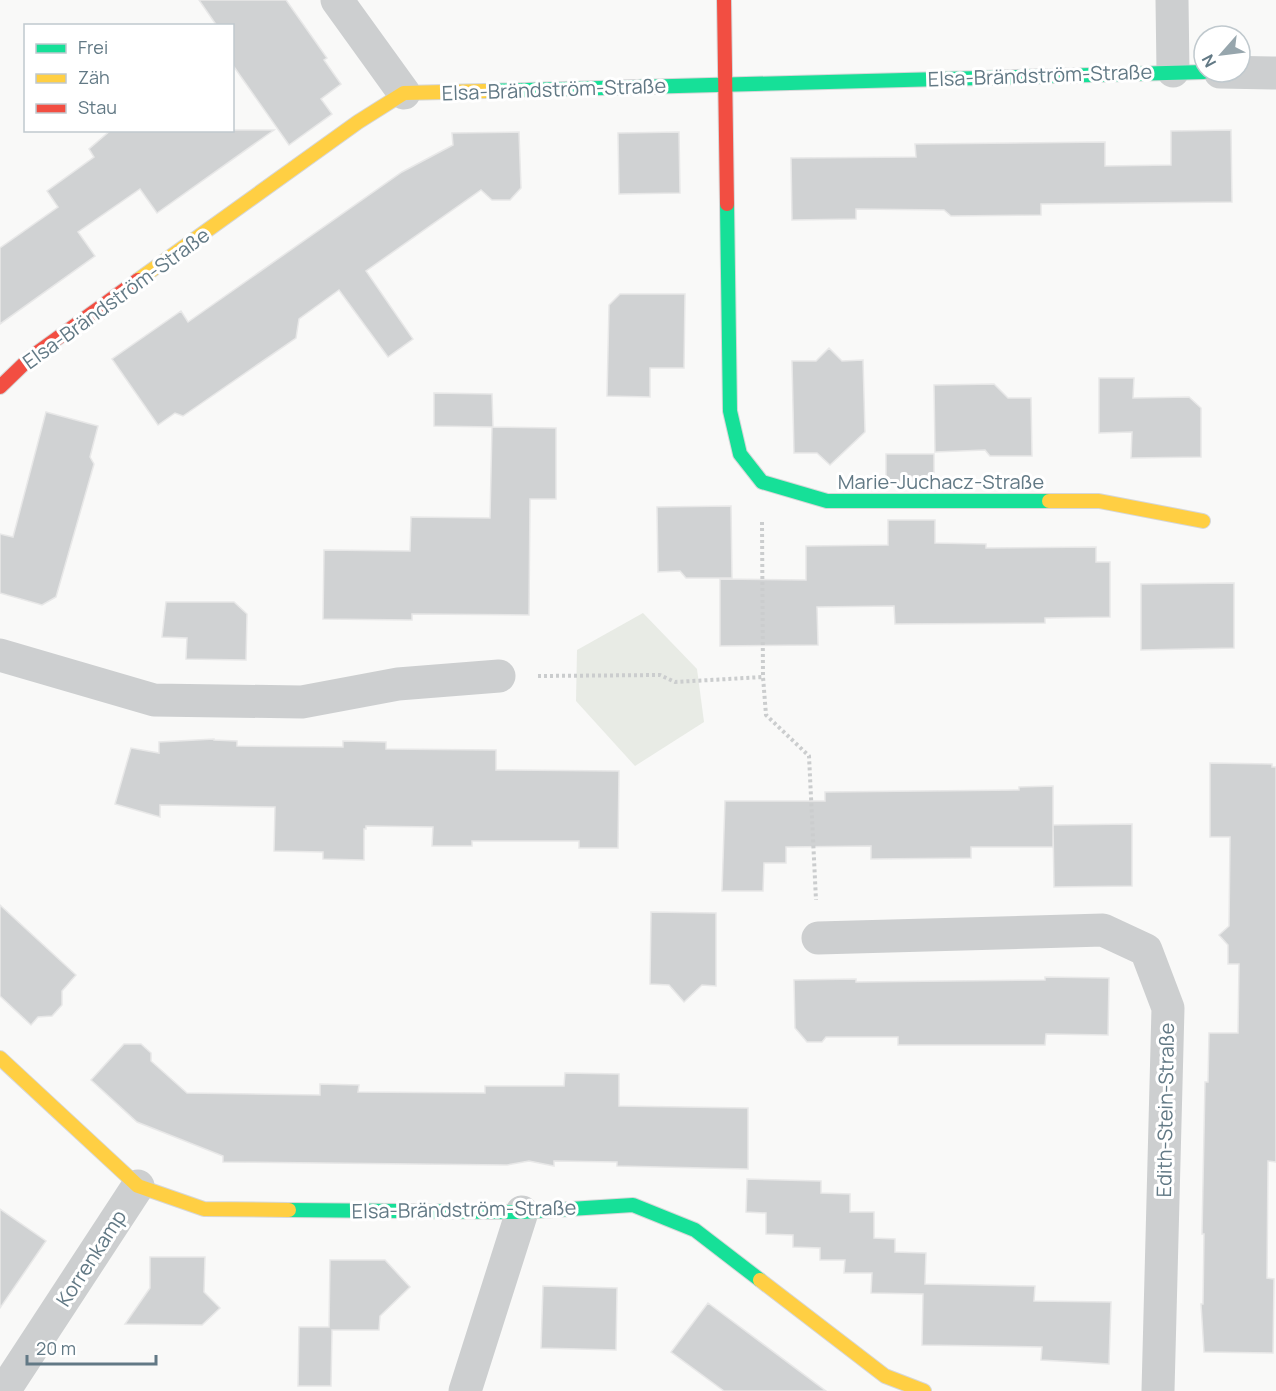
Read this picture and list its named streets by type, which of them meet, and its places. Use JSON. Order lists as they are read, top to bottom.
{
  "streets": {
    "street": [
      "Elsa-Brändström-Straße",
      "Marie-Juchacz-Straße",
      "Edith-Stein-Straße",
      "Korrenkamp"
    ]
  },
  "crossings": [
    ["Elsa-Brändström-Straße", "Korrenkamp"]
  ],
  "legend": ["Frei", "Zäh", "Stau"],
  "scale_bar": "20 m",
  "north": "bottom left"
}
